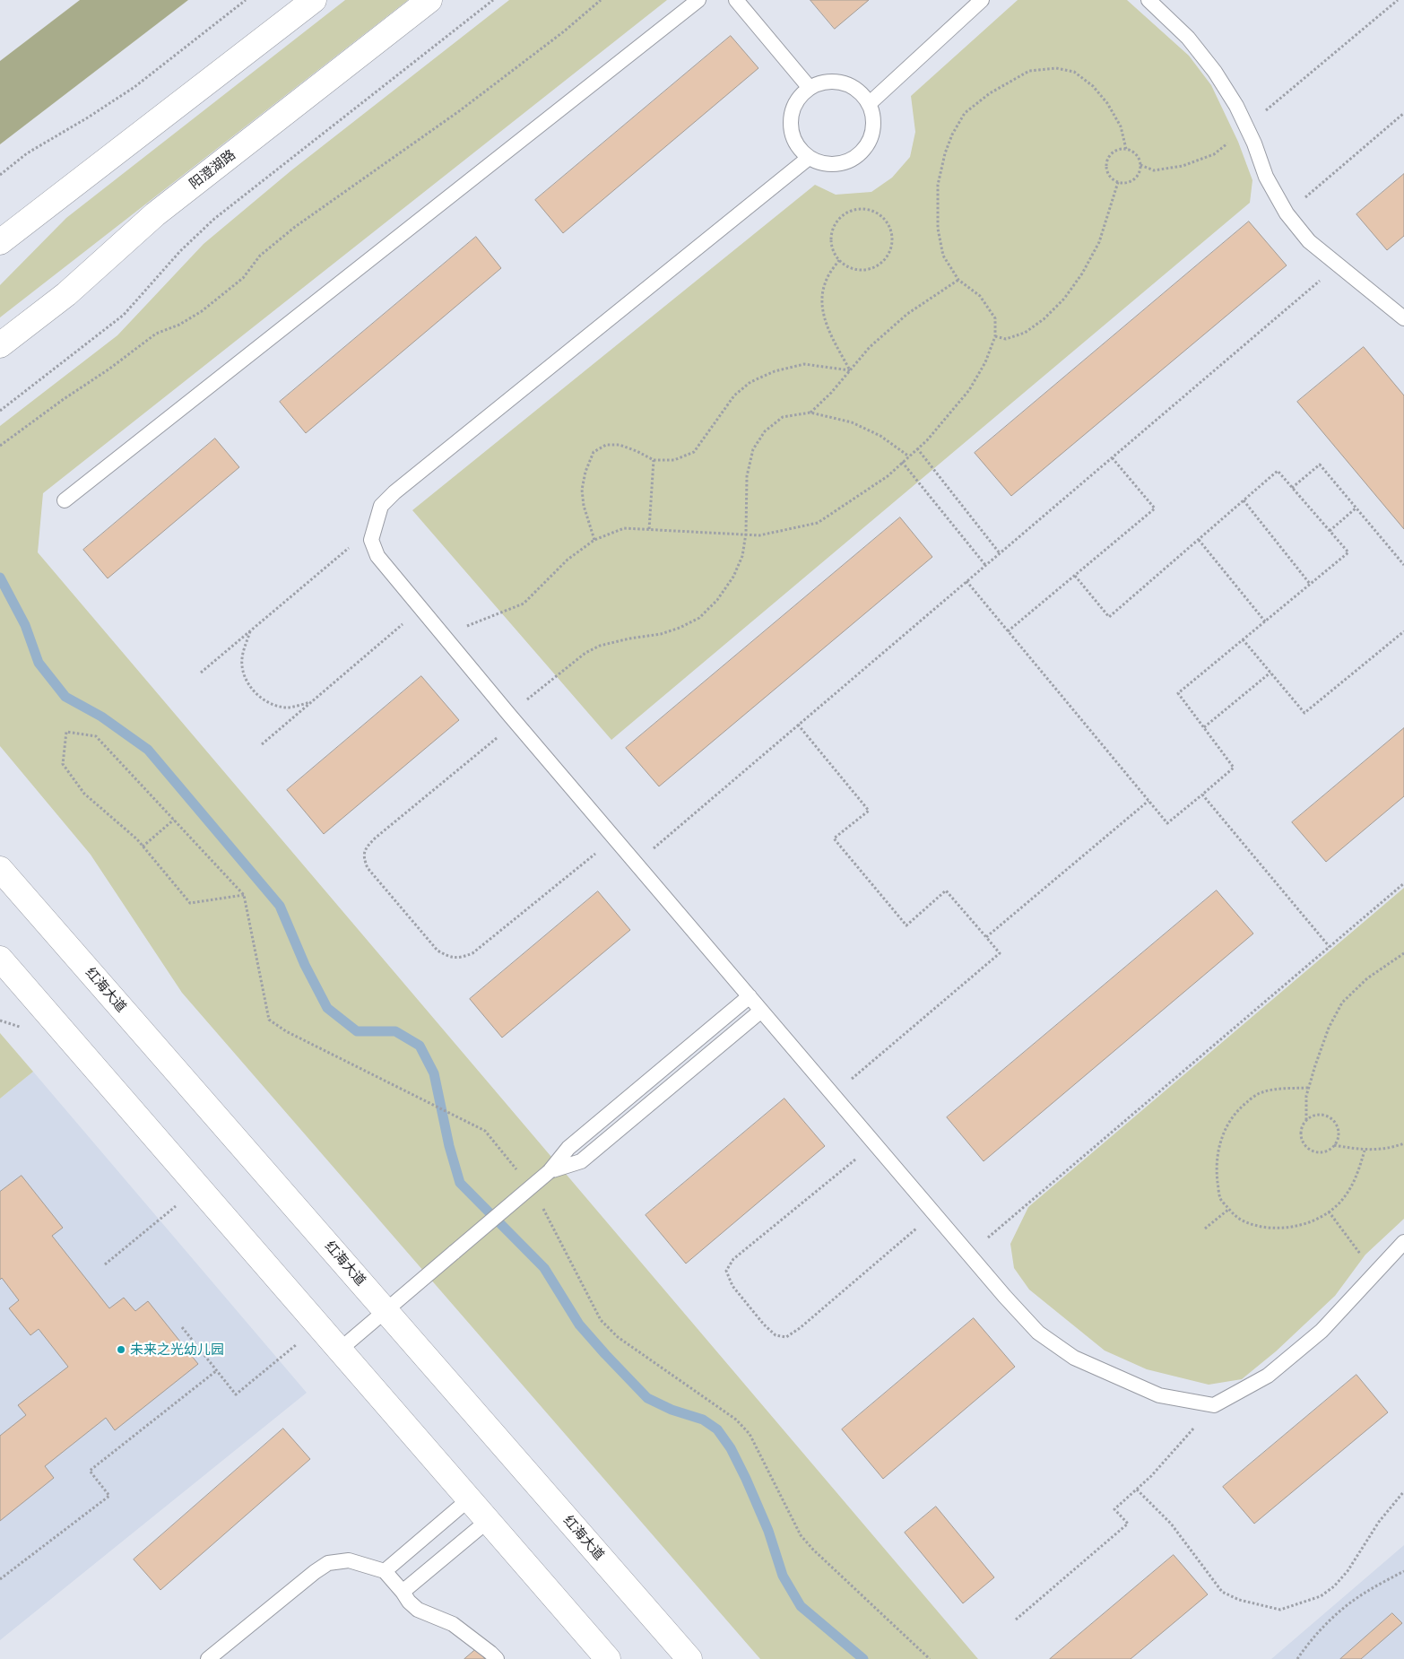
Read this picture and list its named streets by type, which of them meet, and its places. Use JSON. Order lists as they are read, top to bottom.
{
  "streets": {
    "main road": ["阳澄湖路", "红海大道"]
  },
  "places": ["未来之光幼儿园"]
}
